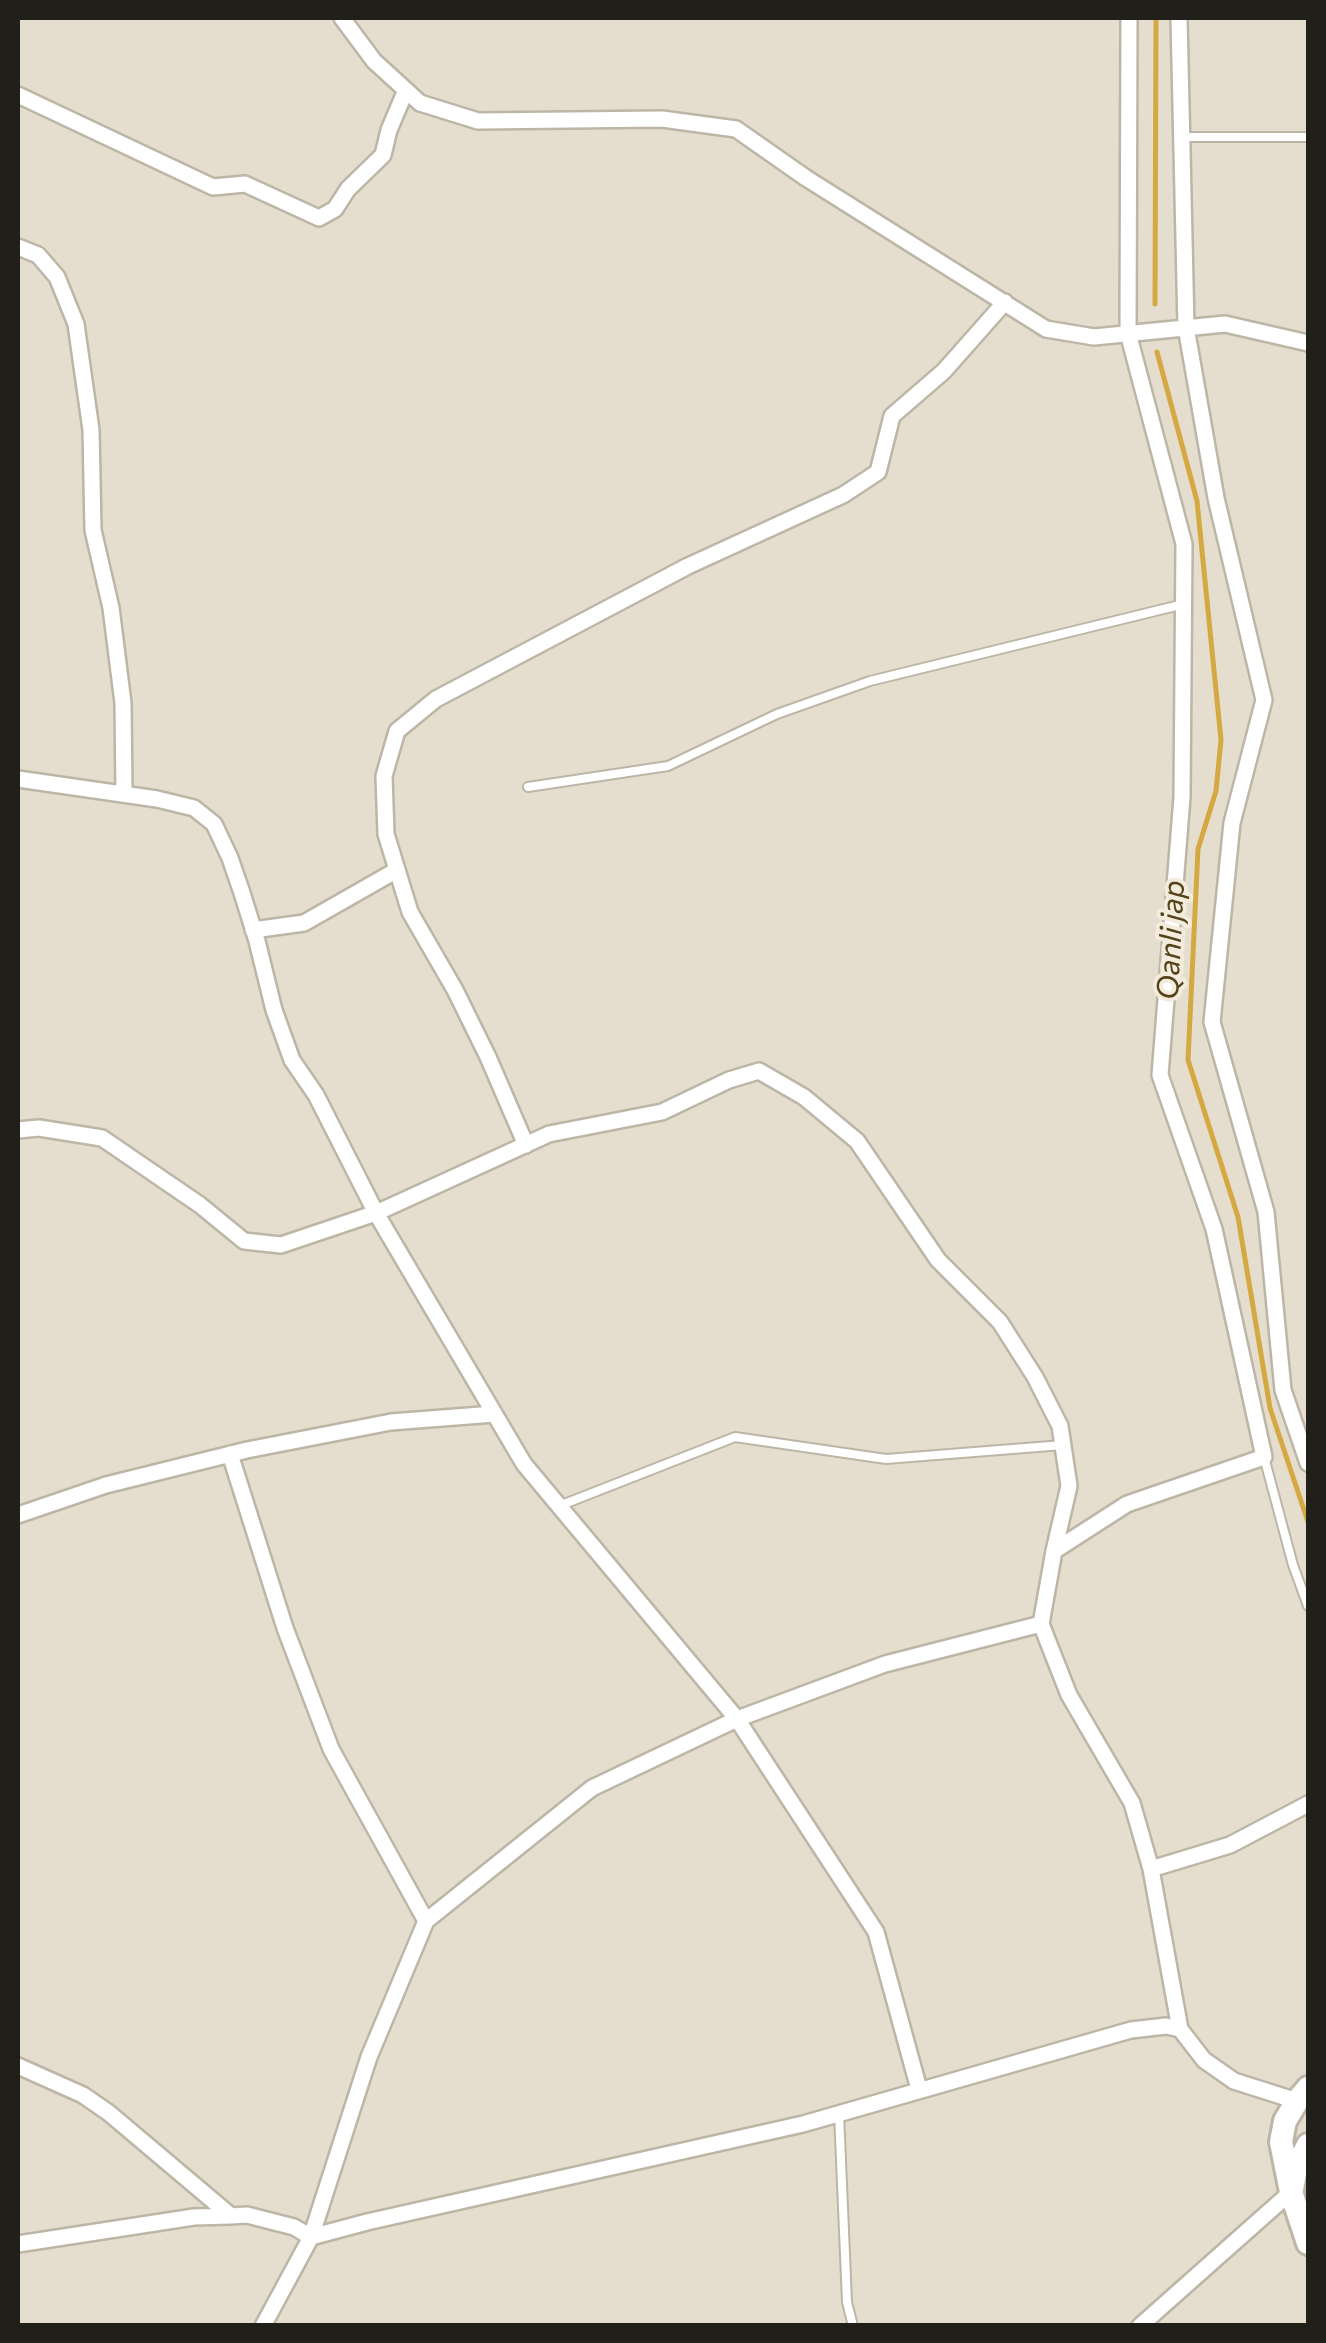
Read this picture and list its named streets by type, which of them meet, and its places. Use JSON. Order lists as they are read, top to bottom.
{
  "water": ["Qanli jap"]
}
